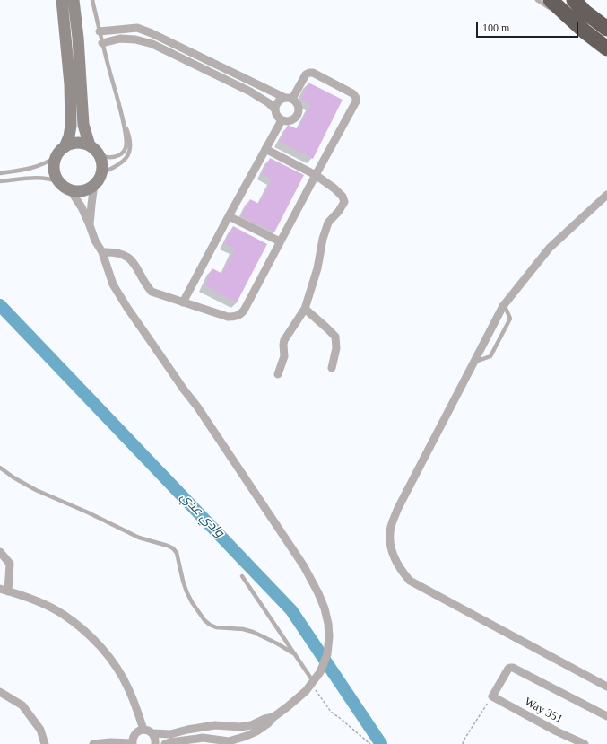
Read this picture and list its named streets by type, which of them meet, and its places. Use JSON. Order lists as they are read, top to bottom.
{
  "streets": {
    "street": ["Way 351"]
  },
  "water": ["وادي عدي"],
  "scale_bar": "100 m"
}
